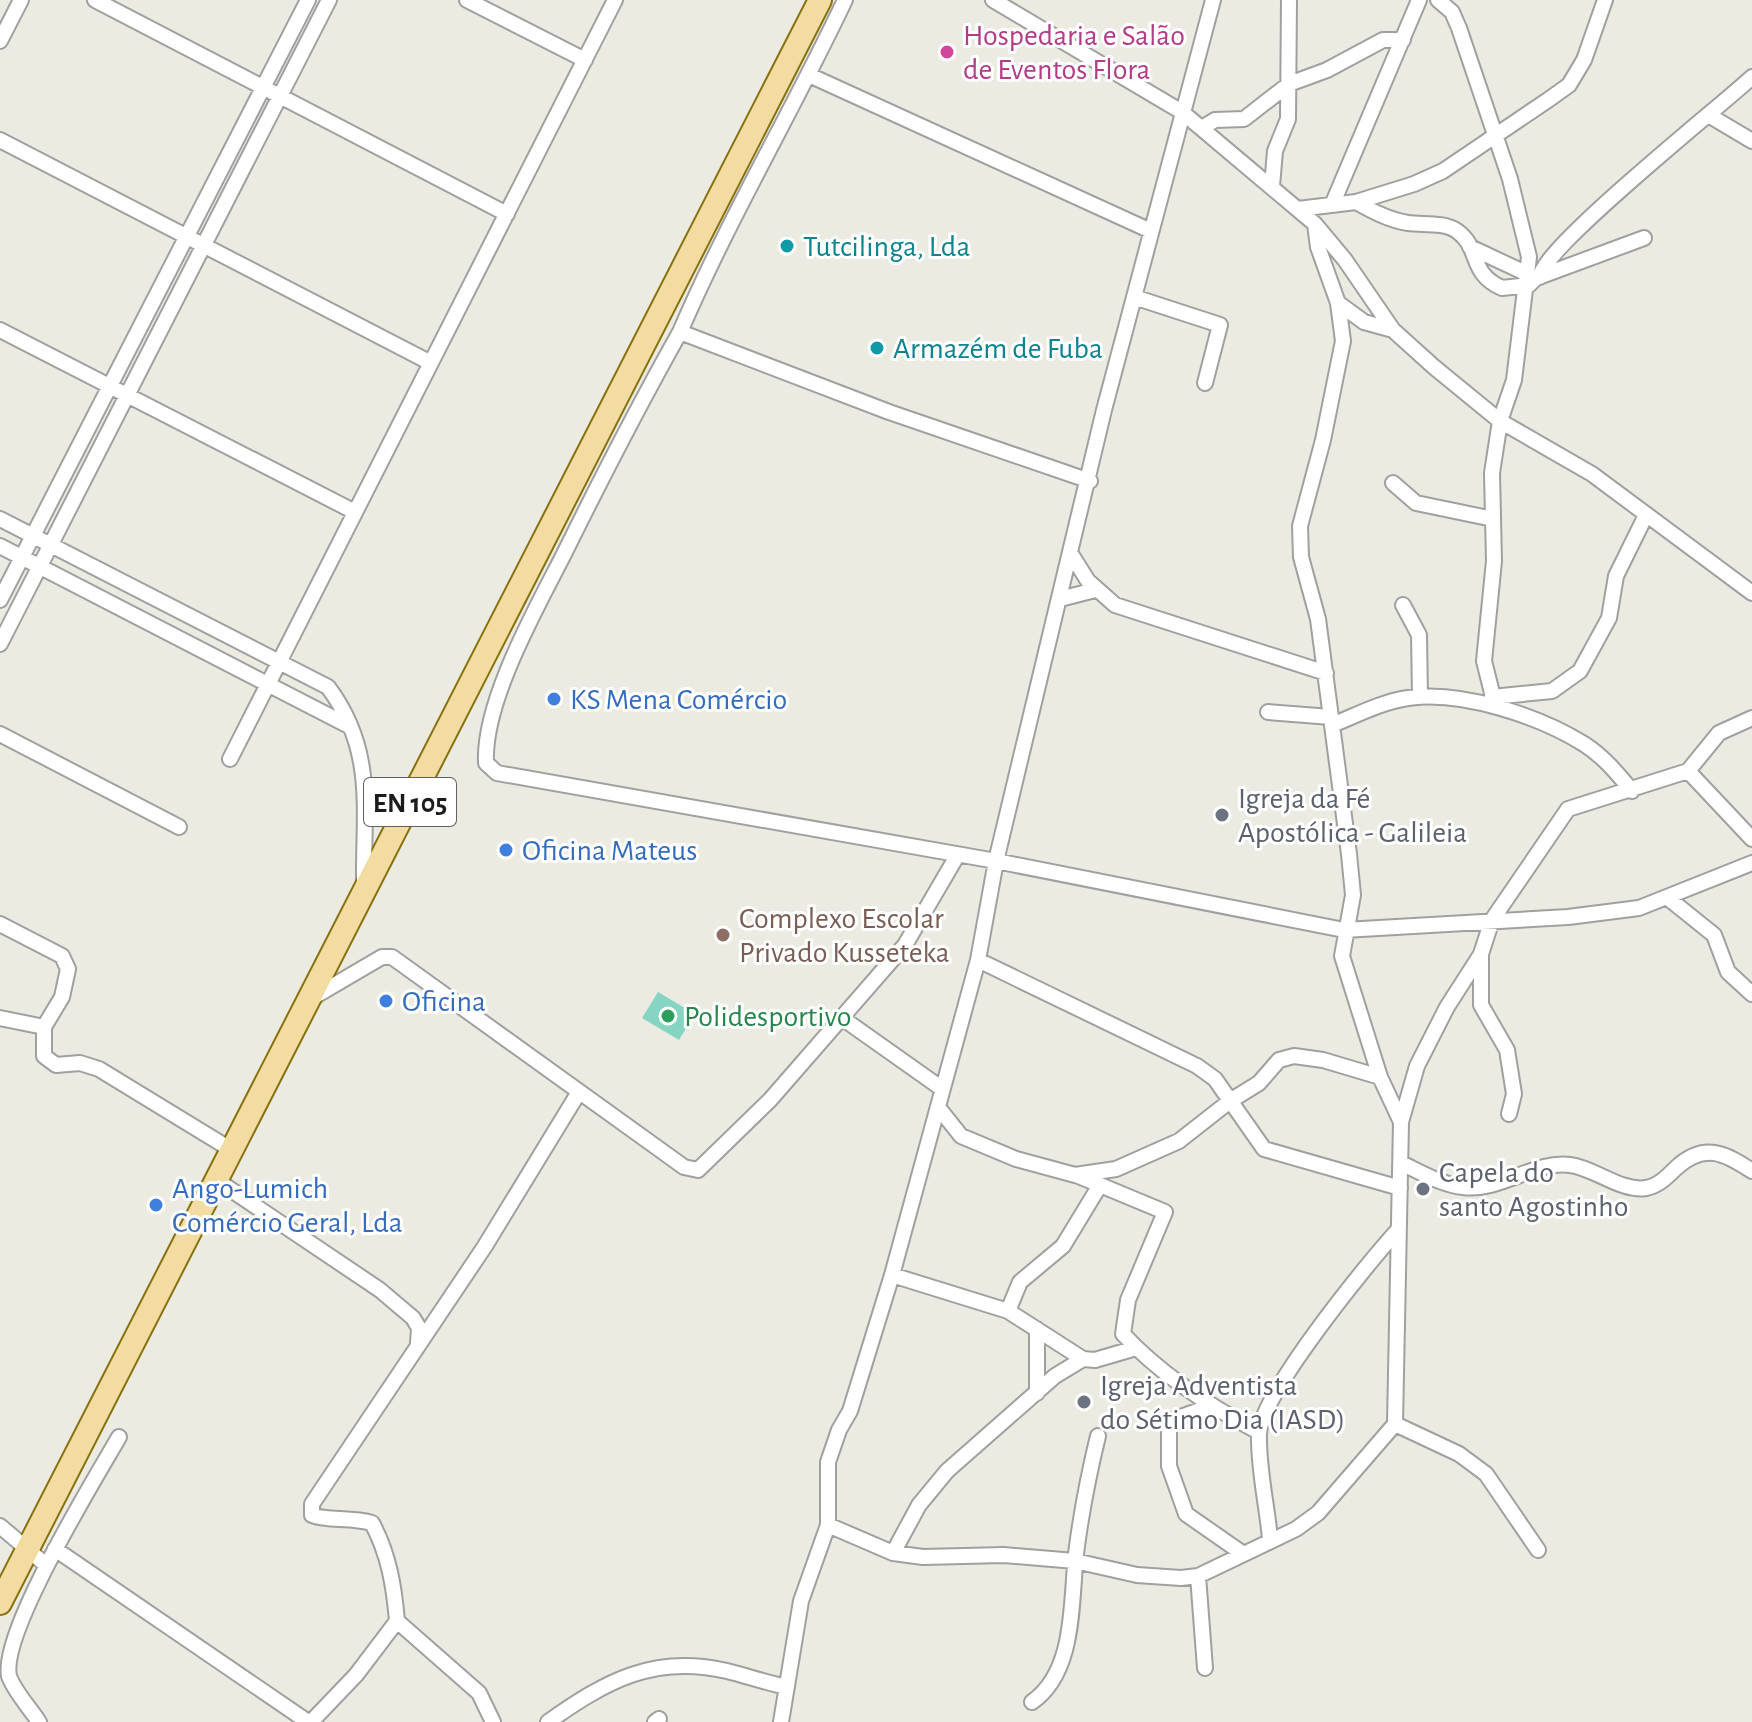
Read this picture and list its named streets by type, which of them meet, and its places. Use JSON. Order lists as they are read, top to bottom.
{
  "streets": {
    "main road": ["EN 105"]
  },
  "places": [
    "Hospedaria e Salão de Eventos Flora",
    "Tutcilinga, Lda",
    "Armazém de Fuba",
    "KS Mena Comércio",
    "Igreja da Fé Apostólica - Galileia",
    "Oficina Mateus",
    "Complexo Escolar Privado Kusseteka",
    "Oficina",
    "Polidesportivo",
    "Capela do santo Agostinho",
    "Ango-Lumich Comércio Geral, Lda",
    "Igreja Adventista do Sétimo Dia (IASD)"
  ]
}
